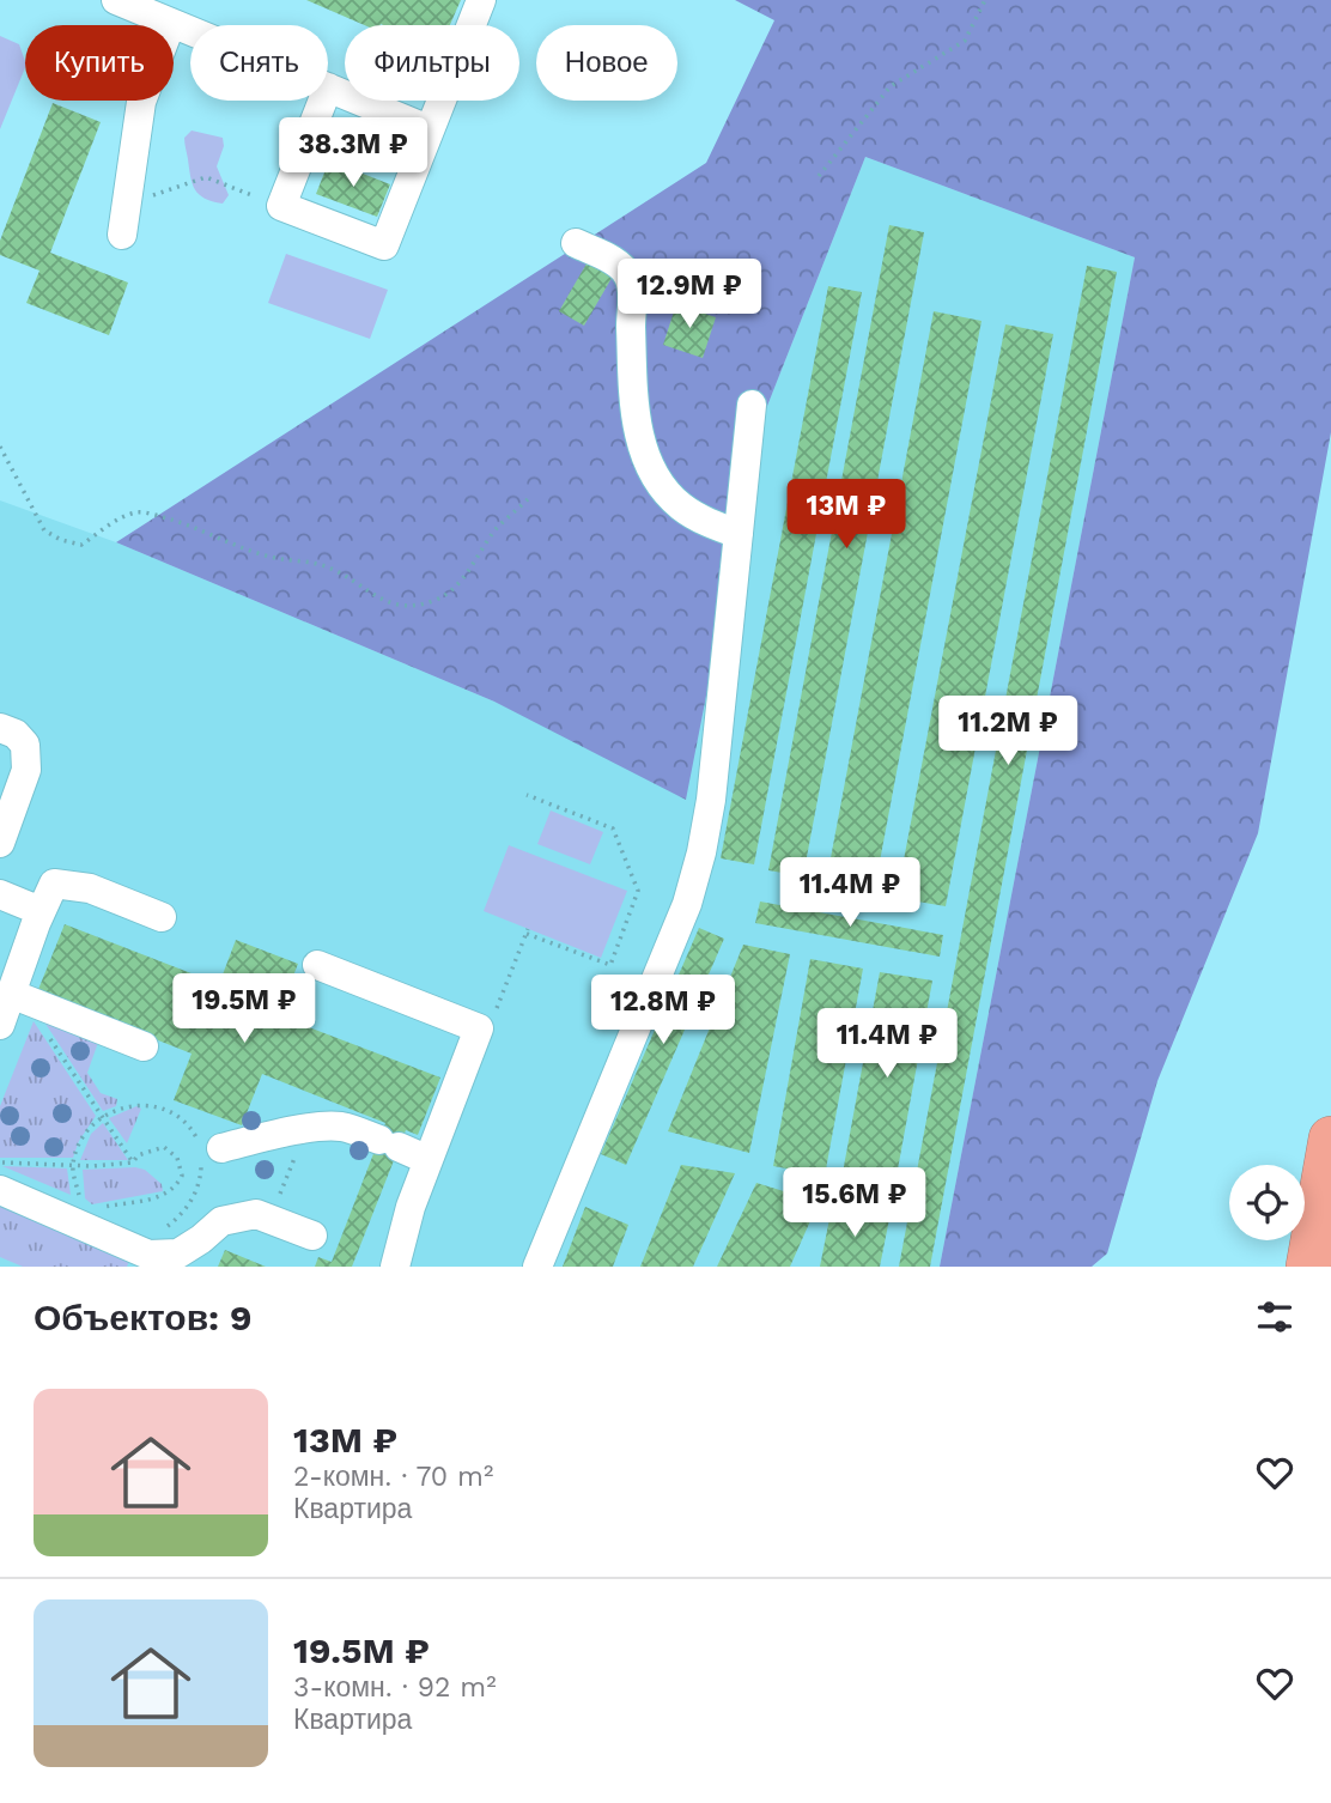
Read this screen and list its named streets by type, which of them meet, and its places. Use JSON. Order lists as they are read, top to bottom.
{
  "page": {
    "chip": [
      "Купить",
      "Снять",
      "Фильтры",
      "Новое"
    ],
    "price": [
      "38.3M ₽",
      "12.9M ₽",
      "13M ₽",
      "11.2M ₽",
      "11.4M ₽",
      "19.5M ₽",
      "12.8M ₽",
      "11.4M ₽",
      "15.6M ₽"
    ],
    "heading": "Объектов: 9",
    "list": [
      {
        "name": "13M ₽",
        "note": "2-комн. · 70 m² · Квартира"
      },
      {
        "name": "19.5M ₽",
        "note": "3-комн. · 92 m² · Квартира"
      }
    ]
  }
}
